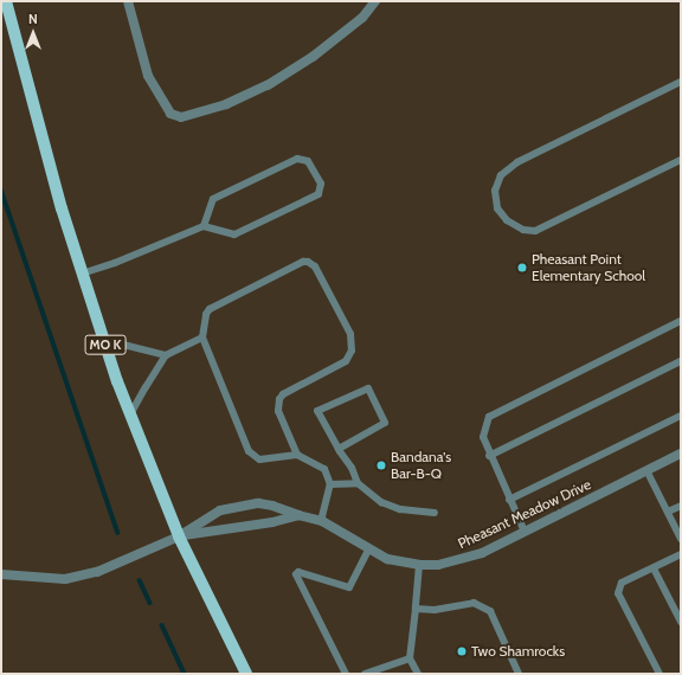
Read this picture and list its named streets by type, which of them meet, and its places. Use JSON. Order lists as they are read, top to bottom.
{
  "streets": {
    "main road": ["MO K"],
    "street": ["Pheasant Meadow Drive"]
  },
  "crossings": [
    ["MO K", "Pheasant Meadow Drive"]
  ],
  "places": ["Pheasant Point Elementary School", "Bandana's Bar-B-Q", "Two Shamrocks"],
  "north": "top"
}
